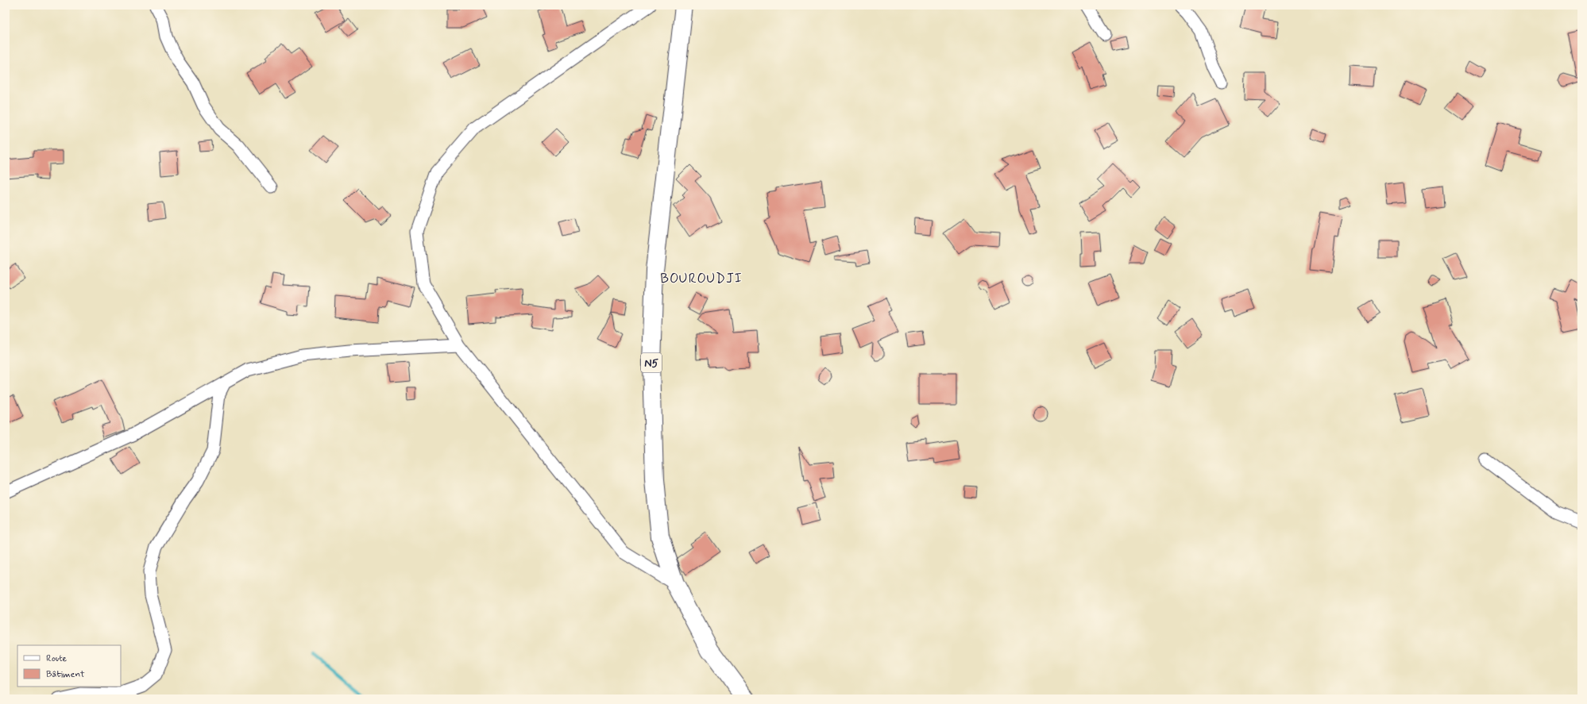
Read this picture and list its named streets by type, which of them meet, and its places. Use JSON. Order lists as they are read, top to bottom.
{
  "streets": {
    "highway": ["N5"]
  },
  "districts": ["BOUROUDJI"],
  "legend": ["Route", "Bâtiment"]
}
